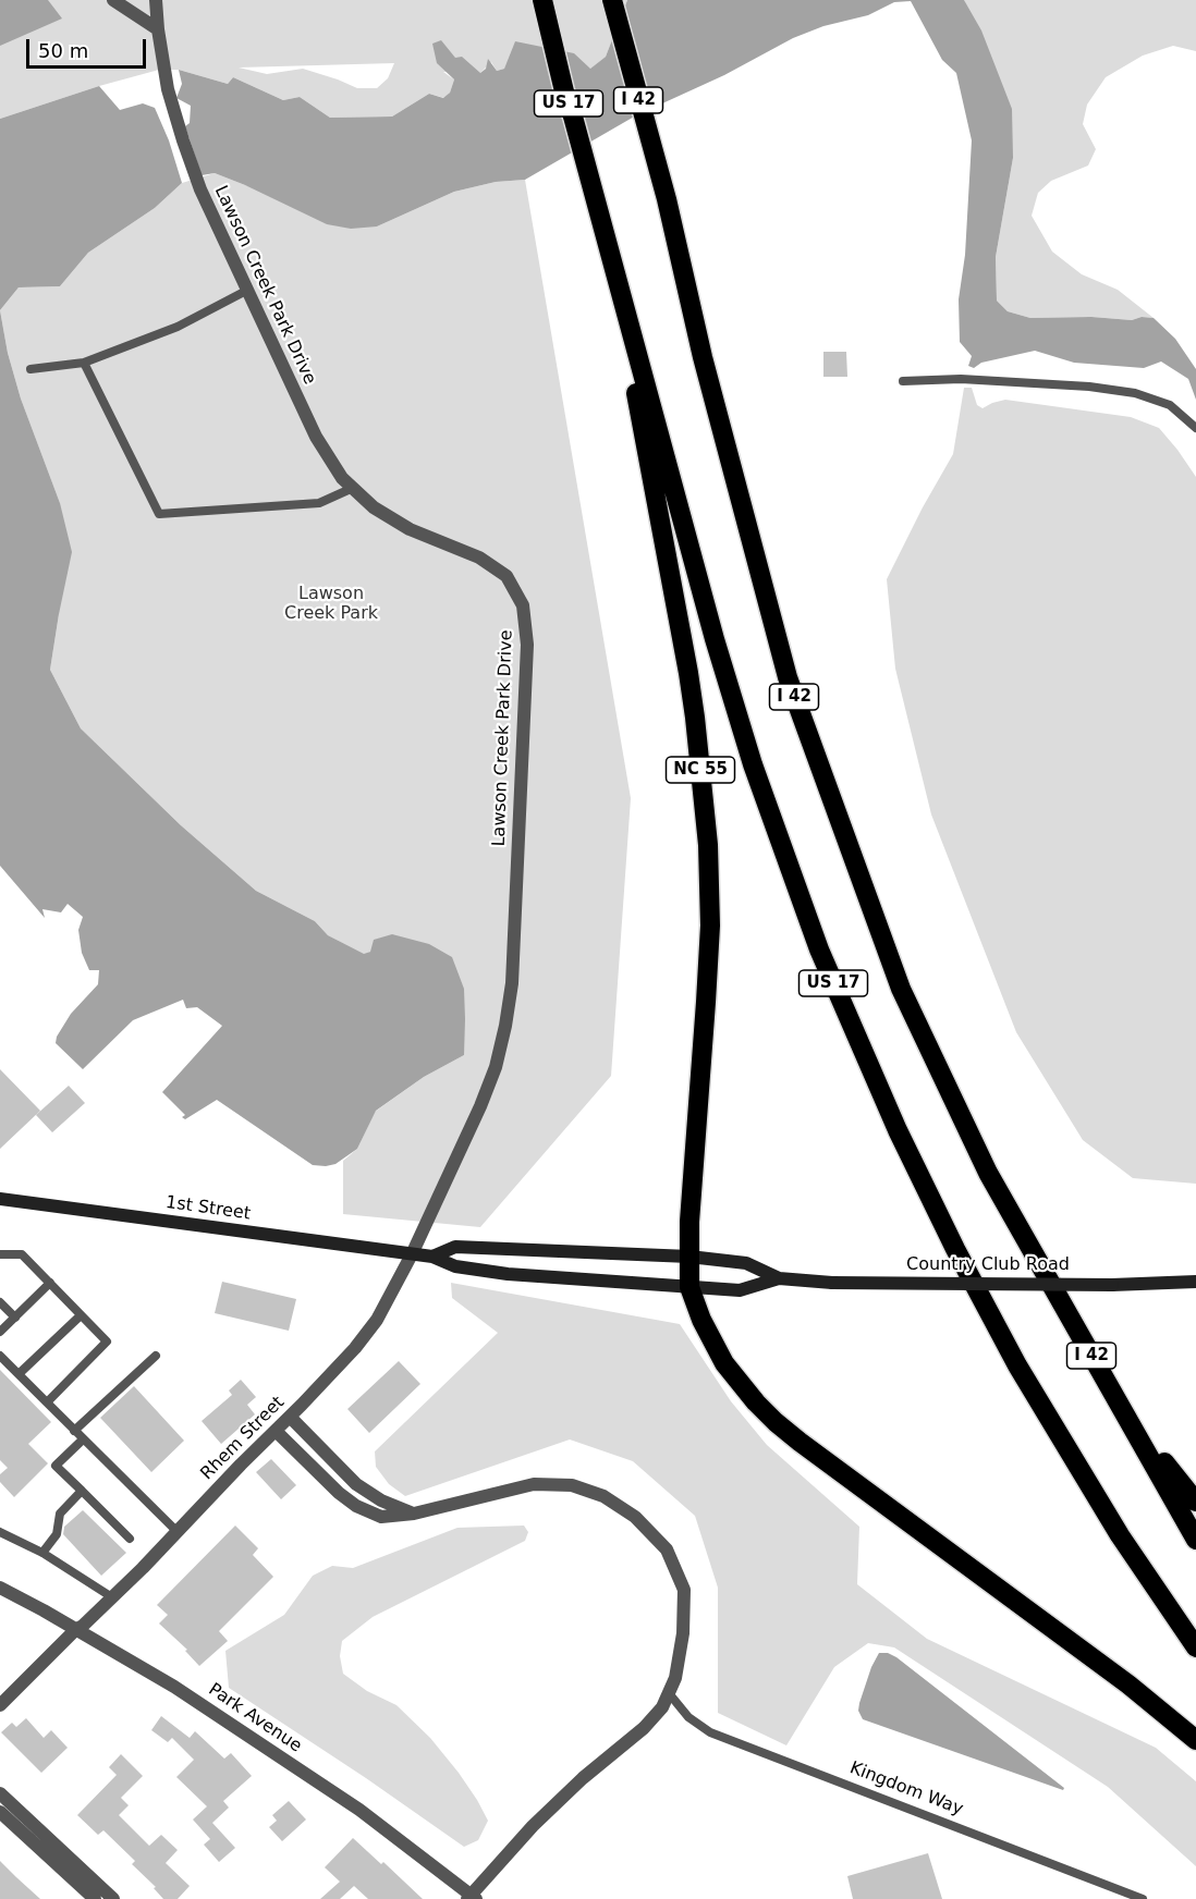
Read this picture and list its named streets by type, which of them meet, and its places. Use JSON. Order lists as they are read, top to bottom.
{
  "streets": {
    "highway": ["I 42", "US 17", "NC 55"],
    "main road": ["1st Street", "Country Club Road"],
    "street": ["Lawson Creek Park Drive", "Rhem Street", "Park Avenue"],
    "lane": ["Kingdom Way"]
  },
  "crossings": [
    ["US 17", "NC 55"],
    ["Lawson Creek Park Drive", "1st Street"],
    ["Lawson Creek Park Drive", "Country Club Road"],
    ["Lawson Creek Park Drive", "Rhem Street"],
    ["NC 55", "Country Club Road"],
    ["1st Street", "Country Club Road"],
    ["1st Street", "Rhem Street"],
    ["Country Club Road", "Rhem Street"],
    ["Rhem Street", "Park Avenue"]
  ],
  "parks": ["Lawson Creek Park"],
  "scale_bar": "50 m"
}
